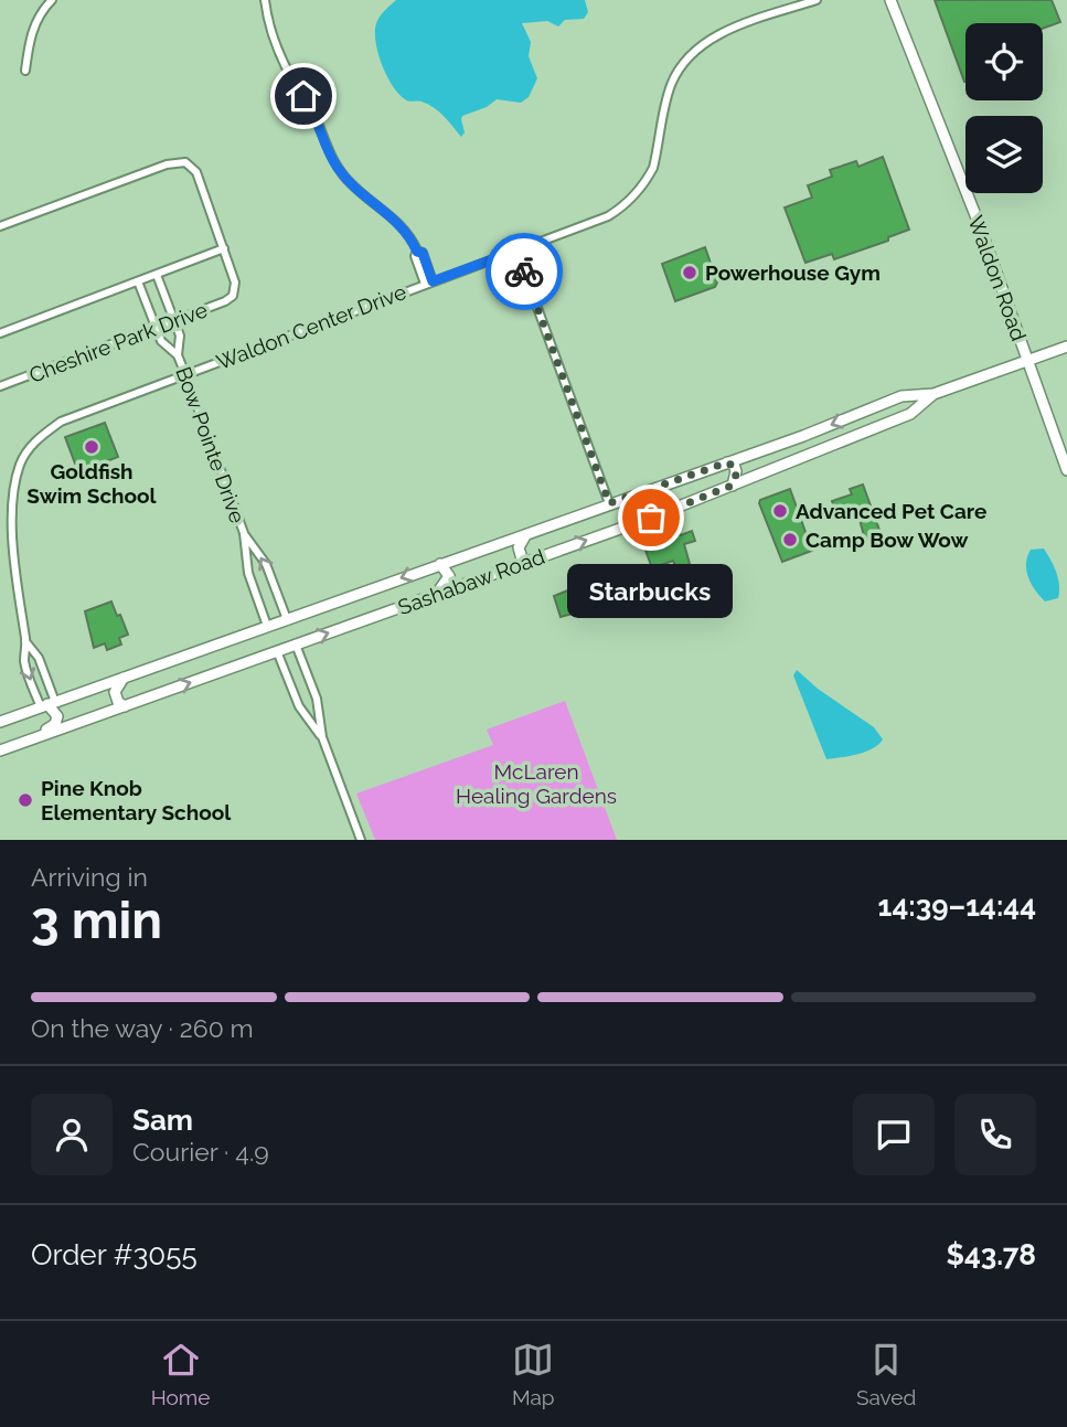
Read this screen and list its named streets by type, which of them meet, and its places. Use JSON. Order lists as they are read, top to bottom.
{
  "streets": {
    "main road": ["Waldon Road", "Sashabaw Road"],
    "street": ["Waldon Center Drive", "Cheshire Park Drive", "Bow Pointe Drive"]
  },
  "crossings": [
    ["Waldon Road", "Sashabaw Road"],
    ["Waldon Center Drive", "Bow Pointe Drive"],
    ["Waldon Center Drive", "Sashabaw Road"],
    ["Cheshire Park Drive", "Bow Pointe Drive"],
    ["Bow Pointe Drive", "Sashabaw Road"]
  ],
  "parks": ["McLaren Healing Gardens"],
  "places": [
    "Powerhouse Gym",
    "Goldfish Swim School",
    "Advanced Pet Care",
    "Starbucks",
    "Camp Bow Wow",
    "Pine Knob Elementary School"
  ],
  "page": {
    "bubble": "Starbucks",
    "heading": ["3 min", "Arriving in", "14:39–14:44"],
    "panel": [
      "Sam",
      "Courier · 4.9",
      "Order #3055",
      "$43.78"
    ],
    "bar": "On the way · 260 m",
    "tabs": ["Home", "Map", "Saved"]
  }
}
